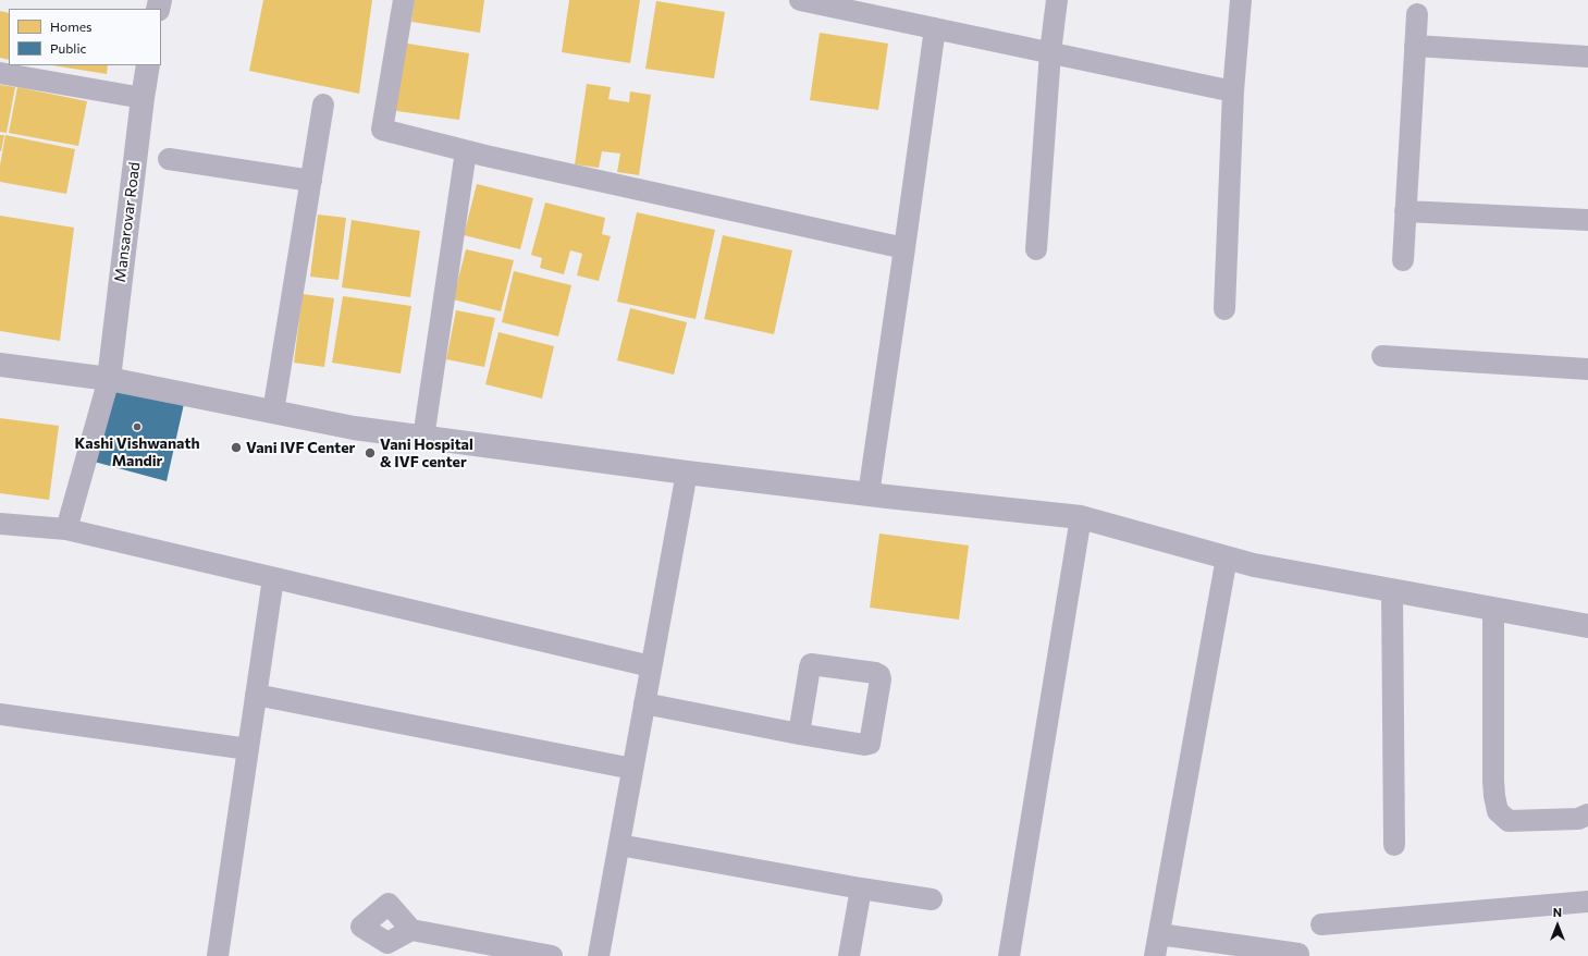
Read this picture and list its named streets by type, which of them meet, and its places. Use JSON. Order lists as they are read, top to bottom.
{
  "streets": {
    "main road": ["Mansarovar Road"]
  },
  "places": ["Kashi Vishwanath Mandir", "Vani IVF Center", "Vani Hospital & IVF center"],
  "legend": ["Homes", "Public"],
  "north": "top"
}
